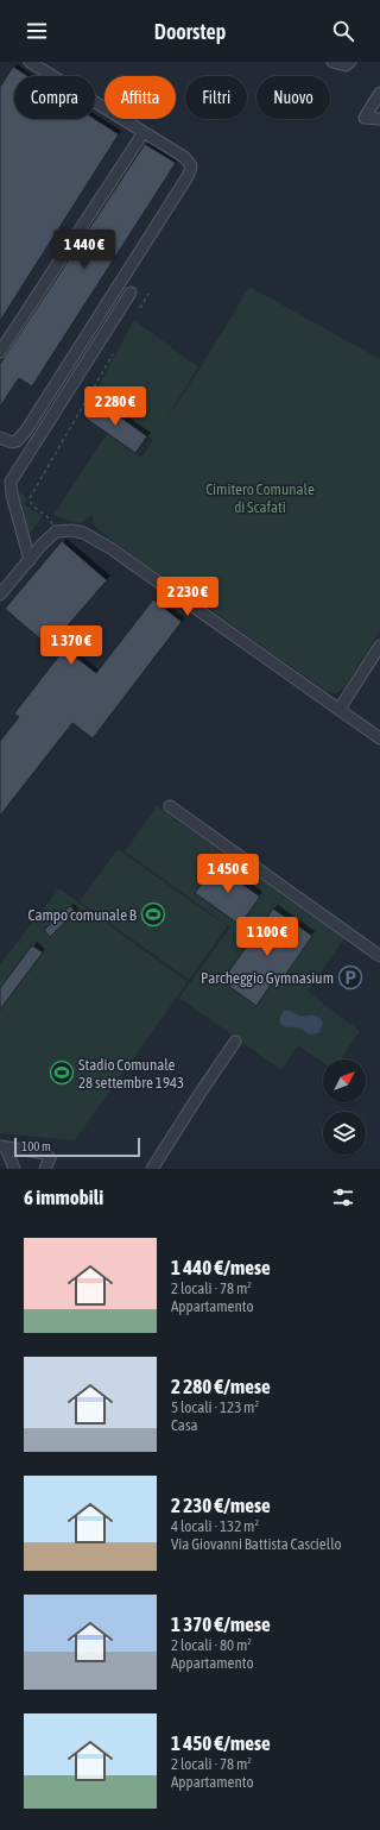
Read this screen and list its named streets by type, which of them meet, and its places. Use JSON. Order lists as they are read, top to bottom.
{
  "parks": ["Cimitero Comunale di Scafati"],
  "places": {
    "sports": ["Campo comunale B", "Stadio Comunale 28 settembre 1943"],
    "parking": ["Parcheggio Gymnasium"]
  },
  "scale_bar": "100 m",
  "north": "top right",
  "page": {
    "header": "Doorstep",
    "chip": [
      "Compra",
      "Affitta",
      "Filtri",
      "Nuovo"
    ],
    "price": [
      "1 440 €",
      "2 280 €",
      "2 230 €",
      "1 370 €",
      "1 450 €",
      "1 100 €"
    ],
    "scale": "100 m",
    "heading": "6 immobili",
    "list": [
      {
        "name": "1 440 €/mese",
        "note": "2 locali · 78 m² · Appartamento"
      },
      {
        "name": "2 280 €/mese",
        "note": "5 locali · 123 m² · Casa"
      },
      {
        "name": "2 230 €/mese",
        "note": "4 locali · 132 m² · Via Giovanni Battista Casciello"
      },
      {
        "name": "1 370 €/mese",
        "note": "2 locali · 80 m² · Appartamento"
      },
      {
        "name": "1 450 €/mese",
        "note": "2 locali · 78 m² · Appartamento"
      }
    ]
  }
}
